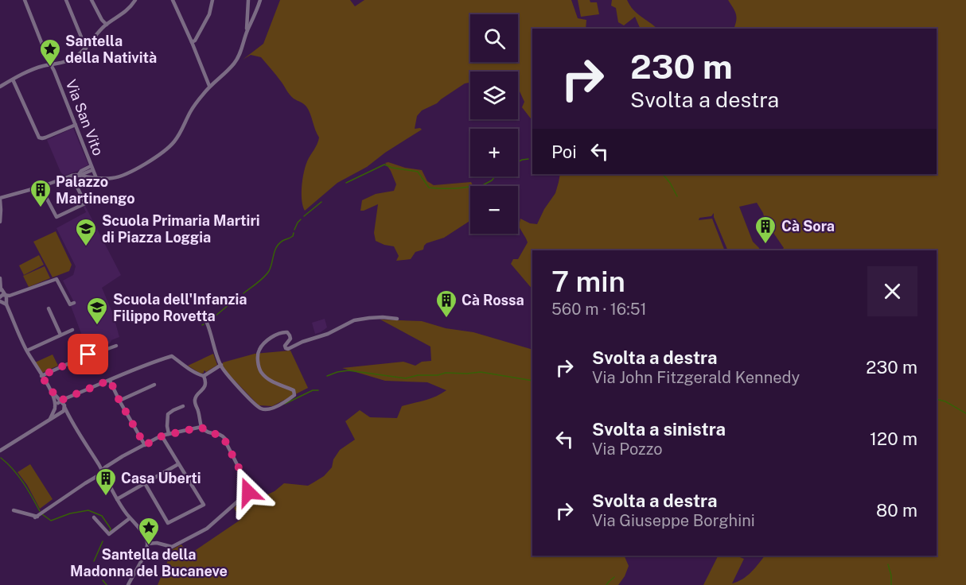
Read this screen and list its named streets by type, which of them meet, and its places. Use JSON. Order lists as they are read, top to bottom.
{
  "streets": {
    "street": ["Via San Vito"]
  },
  "places": {
    "place": ["Santella della Natività", "Santella della Madonna del Bucaneve"],
    "building": [
      "Palazzo Martinengo",
      "Cà Sora",
      "Cà Rossa",
      "Casa Uberti"
    ],
    "school or university": ["Scuola Primaria Martiri di Piazza Loggia", "Scuola dell'Infanzia Filippo Rovetta"]
  },
  "page": {
    "map_buttons": ["+", "−"],
    "turn": ["230 m", "Svolta a destra"],
    "then": "Poi",
    "heading": ["7 min", "560 m · 16:51"],
    "list": [
      {
        "name": "Svolta a destra",
        "note": "Via John Fitzgerald Kennedy",
        "value": "230 m"
      },
      {
        "name": "Svolta a sinistra",
        "note": "Via Pozzo",
        "value": "120 m"
      },
      {
        "name": "Svolta a destra",
        "note": "Via Giuseppe Borghini",
        "value": "80 m"
      }
    ]
  }
}
